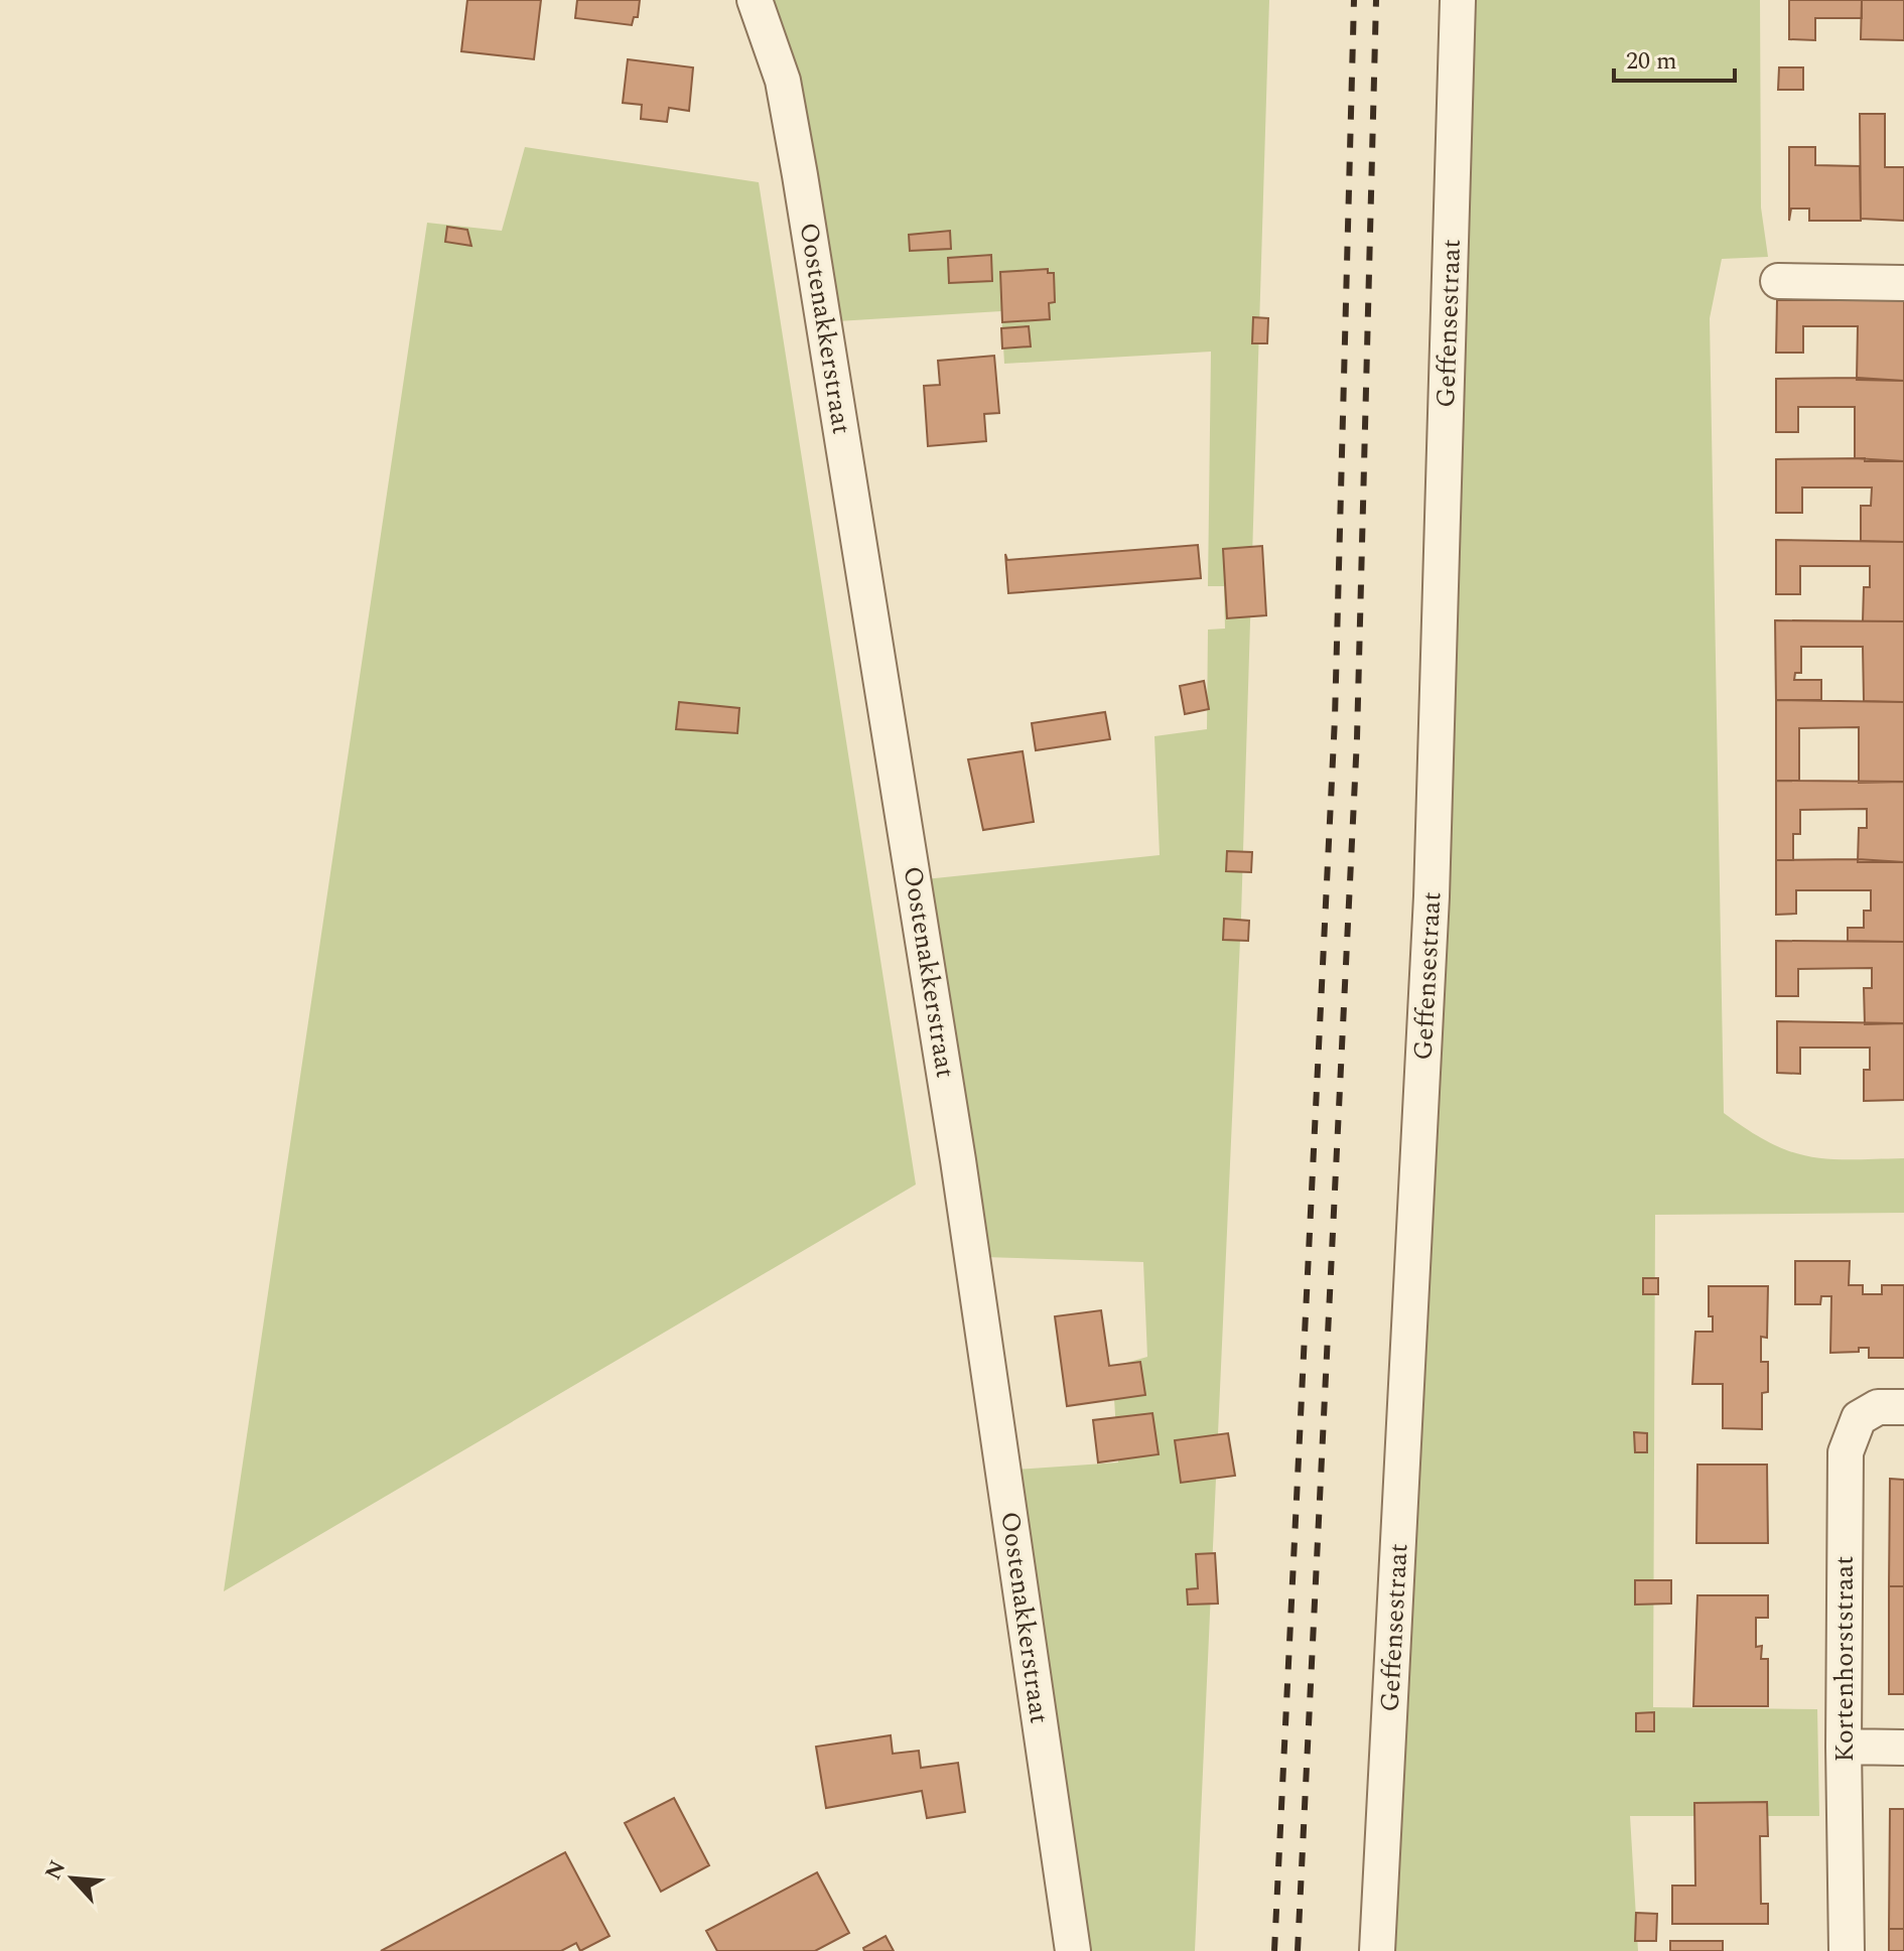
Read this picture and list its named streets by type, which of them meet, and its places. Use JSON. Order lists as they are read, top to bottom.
{
  "streets": {
    "street": ["Geffensestraat", "Oostenakkerstraat", "Kortenhorststraat"]
  },
  "scale_bar": "20 m",
  "north": "top left"
}
